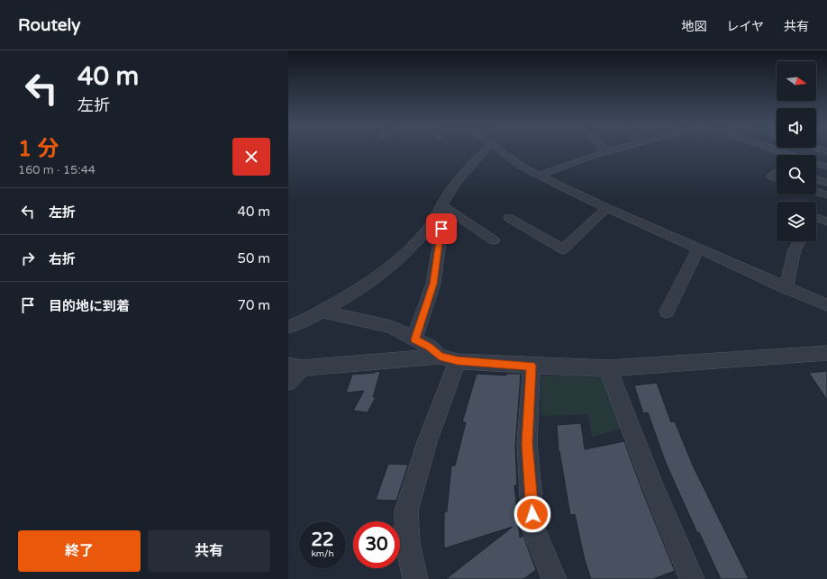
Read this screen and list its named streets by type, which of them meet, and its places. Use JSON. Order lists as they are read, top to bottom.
{
  "north": "right",
  "page": {
    "header": "Routely",
    "nav": ["地図", "レイヤ", "共有"],
    "turn": ["40 m", "左折"],
    "heading": ["1 分", "160 m · 15:44"],
    "list": [
      {
        "name": "左折",
        "value": "40 m"
      },
      {
        "name": "右折",
        "value": "50 m"
      },
      {
        "name": "目的地に到着",
        "value": "70 m"
      }
    ],
    "speed": "22 km/h",
    "limit": "30",
    "buttons": ["終了", "共有"]
  }
}
